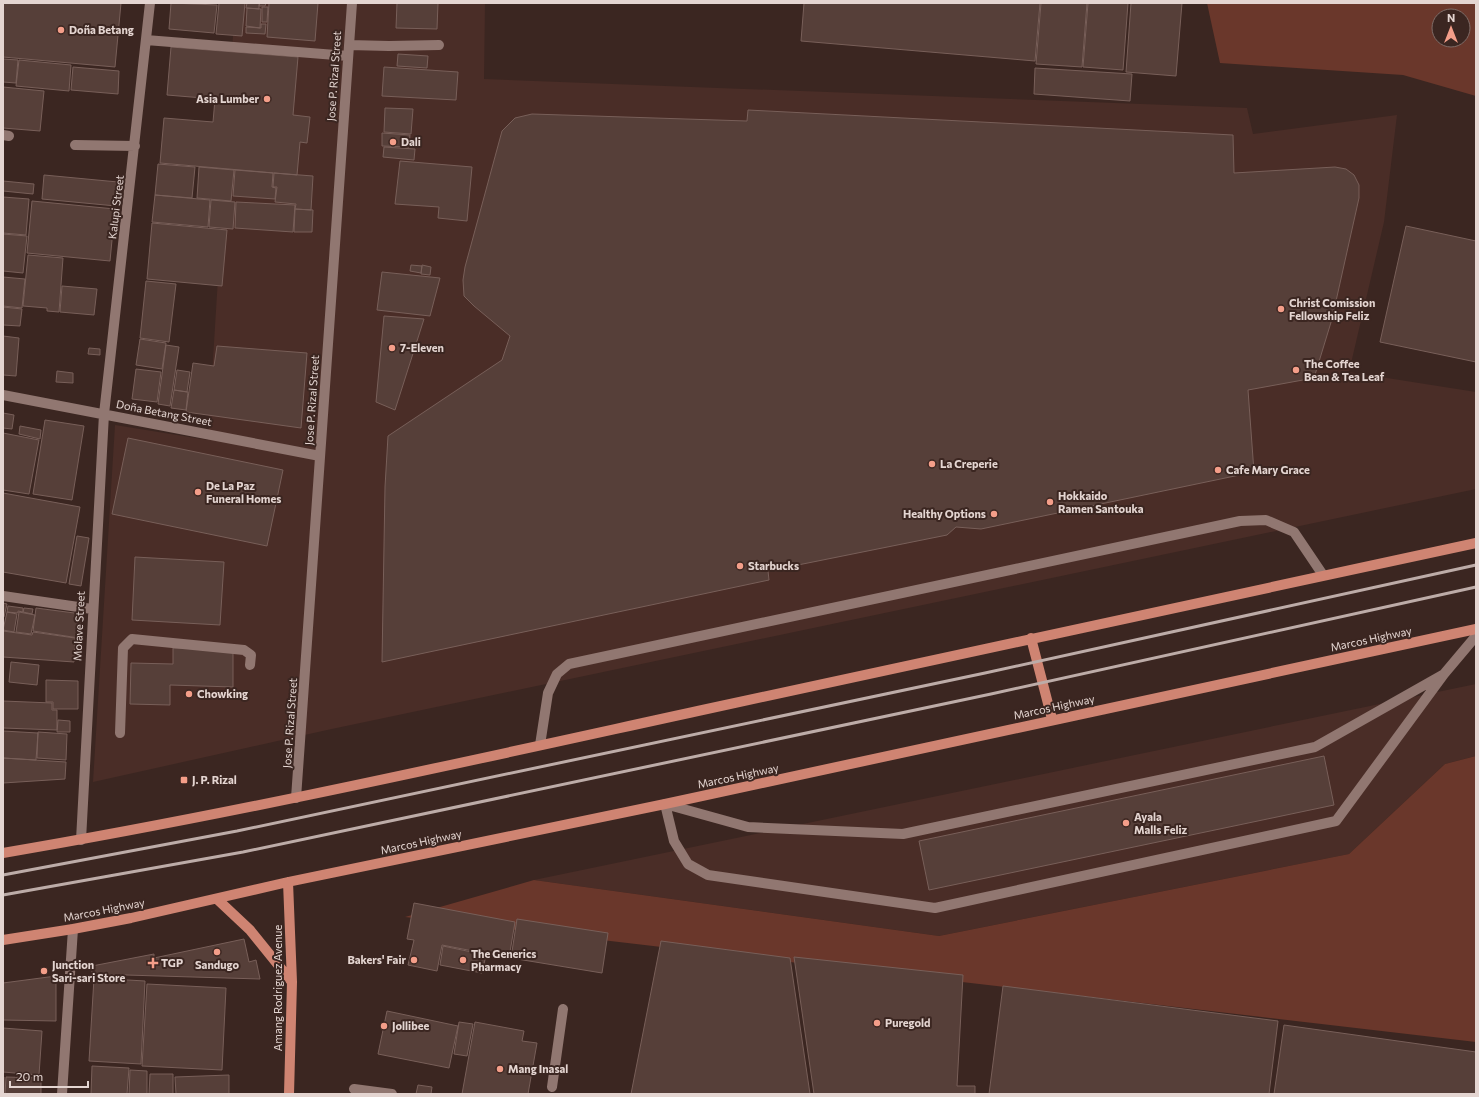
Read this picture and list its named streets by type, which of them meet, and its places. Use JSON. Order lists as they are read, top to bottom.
{
  "streets": {
    "main road": ["Marcos Highway", "Amang Rodriguez Avenue"],
    "street": [
      "Jose P. Rizal Street",
      "Kalupi Street",
      "Doña Betang Street",
      "Molave Street"
    ]
  },
  "crossings": [
    ["Jose P. Rizal Street", "Doña Betang Street"],
    ["Kalupi Street", "Doña Betang Street"],
    ["Kalupi Street", "Molave Street"],
    ["Doña Betang Street", "Molave Street"],
    ["Marcos Highway", "Amang Rodriguez Avenue"]
  ],
  "places": {
    "other": [
      "Doña Betang",
      "Asia Lumber",
      "Dali",
      "Christ Comission Fellowship Feliz",
      "7-Eleven",
      "The Coffee Bean & Tea Leaf",
      "La Creperie",
      "Cafe Mary Grace",
      "De La Paz Funeral Homes",
      "Hokkaido Ramen Santouka",
      "Healthy Options",
      "Starbucks",
      "Chowking",
      "Ayala Malls Feliz",
      "Sandugo",
      "Bakers' Fair",
      "The Generics Pharmacy",
      "Junction Sari-sari Store",
      "Puregold",
      "Jollibee",
      "Mang Inasal"
    ],
    "transit": ["J. P. Rizal"],
    "health": ["TGP"]
  },
  "scale_bar": "20 m",
  "north": "top"
}
